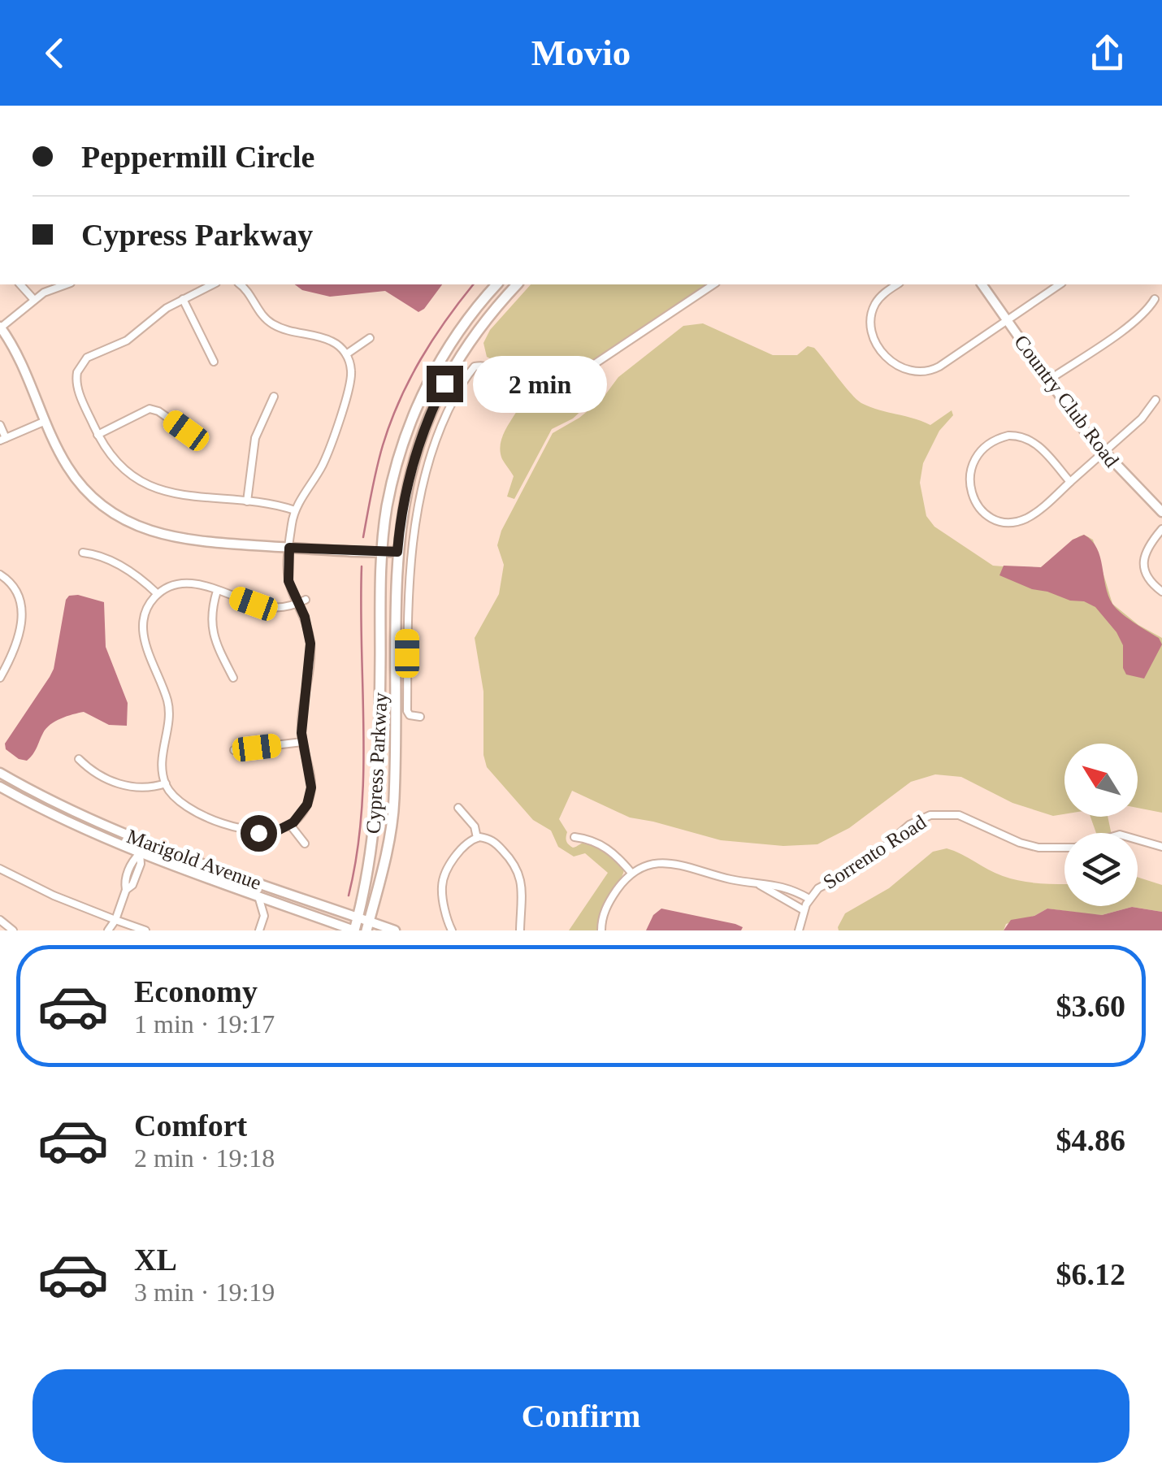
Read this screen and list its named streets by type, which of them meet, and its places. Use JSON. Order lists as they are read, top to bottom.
{
  "streets": {
    "main road": ["Country Club Road", "Cypress Parkway", "Marigold Avenue"],
    "street": ["Sorrento Road"]
  },
  "crossings": [
    ["Cypress Parkway", "Marigold Avenue"]
  ],
  "north": "top left",
  "page": {
    "header": "Movio",
    "banner": ["Peppermill Circle", "Cypress Parkway"],
    "bubble": "2 min",
    "list": [
      {
        "name": "Economy",
        "note": "1 min · 19:17",
        "value": "$3.60"
      },
      {
        "name": "Comfort",
        "note": "2 min · 19:18",
        "value": "$4.86"
      },
      {
        "name": "XL",
        "note": "3 min · 19:19",
        "value": "$6.12"
      }
    ],
    "buttons": "Confirm"
  }
}
